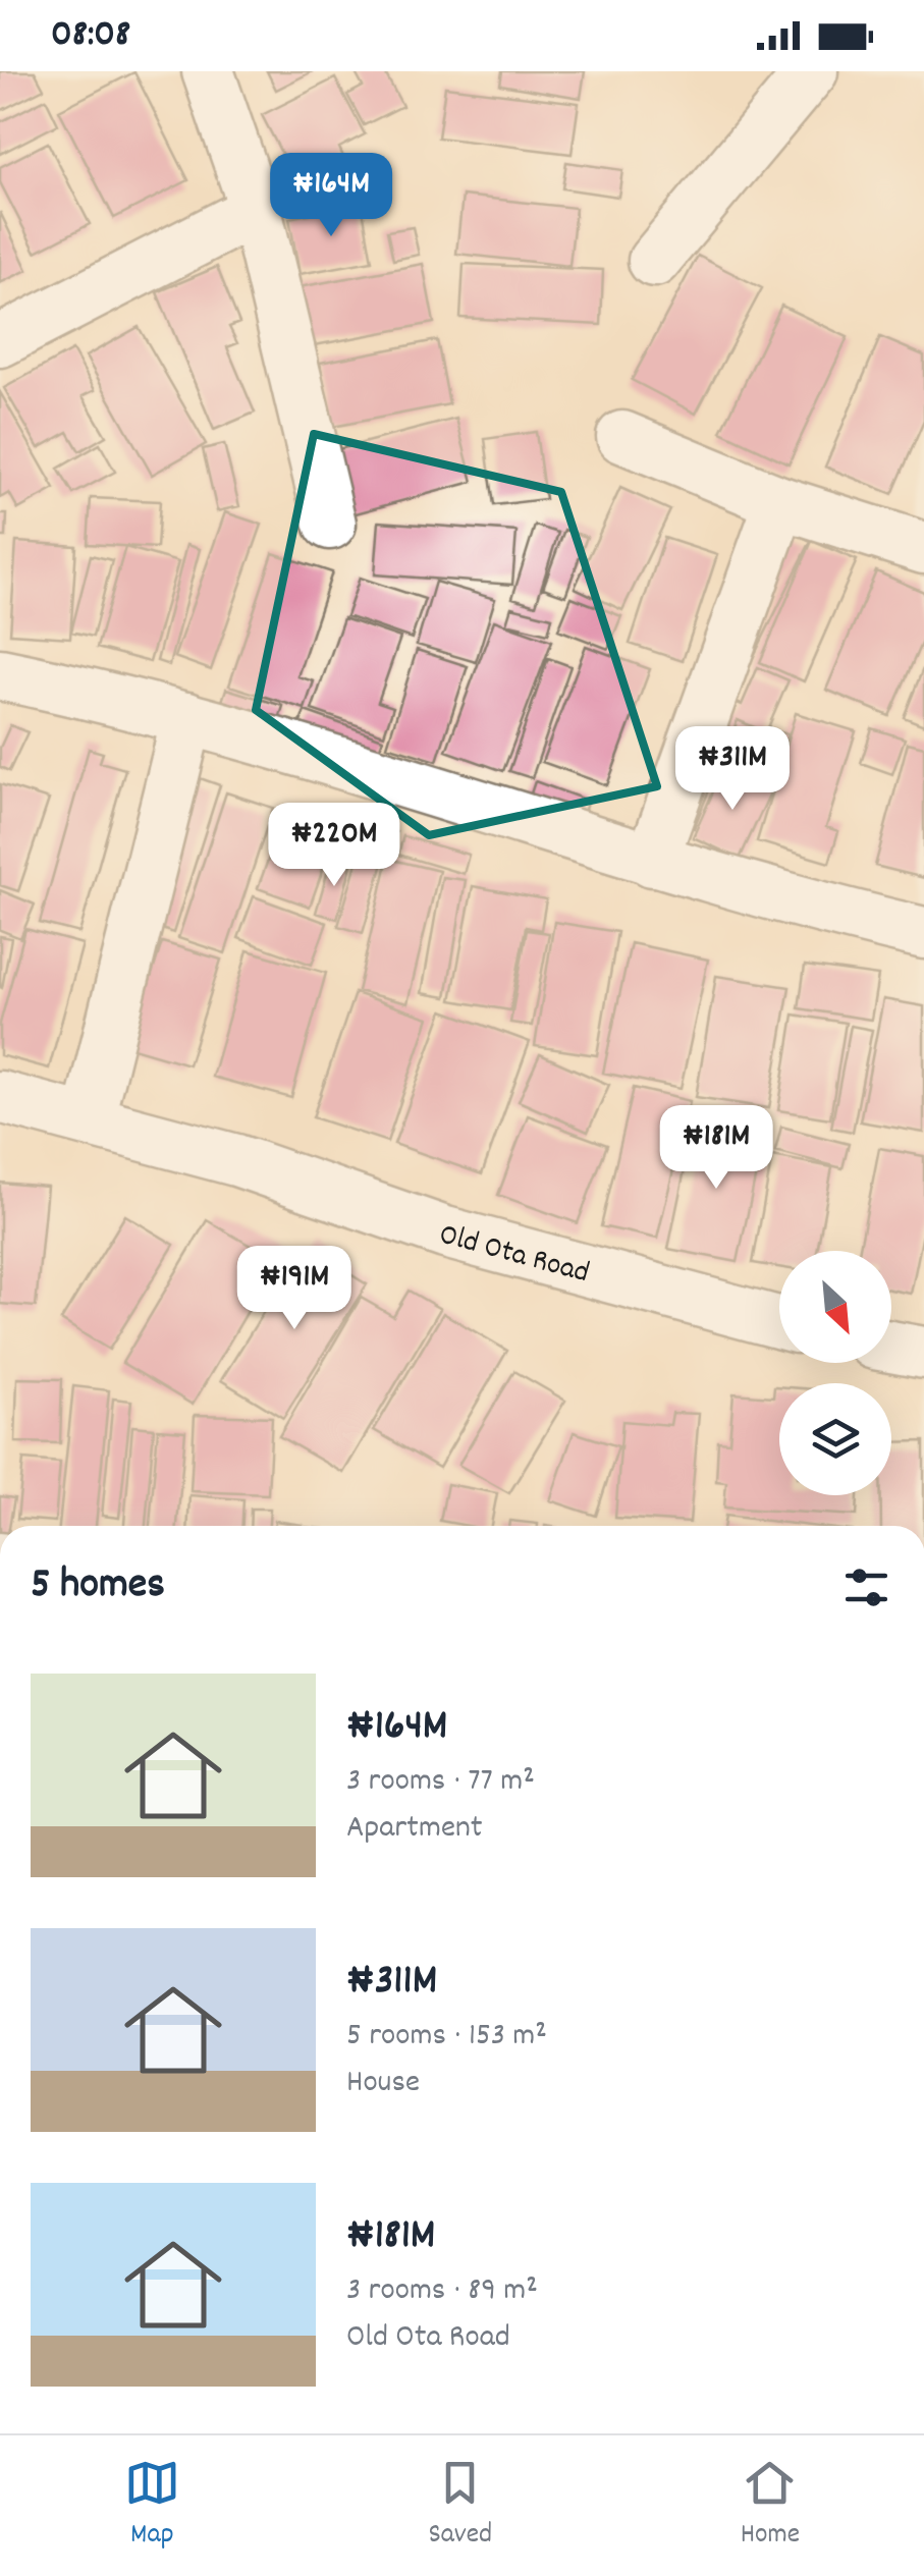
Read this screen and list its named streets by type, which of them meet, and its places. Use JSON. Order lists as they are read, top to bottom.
{
  "streets": {
    "street": ["Old Ota Road"]
  },
  "north": "bottom right",
  "page": {
    "status": "08:08",
    "price": [
      "₦164M",
      "₦311M",
      "₦220M",
      "₦181M",
      "₦191M"
    ],
    "heading": "5 homes",
    "list": [
      {
        "name": "₦164M",
        "note": "3 rooms · 77 m² · Apartment"
      },
      {
        "name": "₦311M",
        "note": "5 rooms · 153 m² · House"
      },
      {
        "name": "₦181M",
        "note": "3 rooms · 89 m² · Old Ota Road"
      }
    ],
    "tabs": ["Map", "Saved", "Home"]
  }
}
